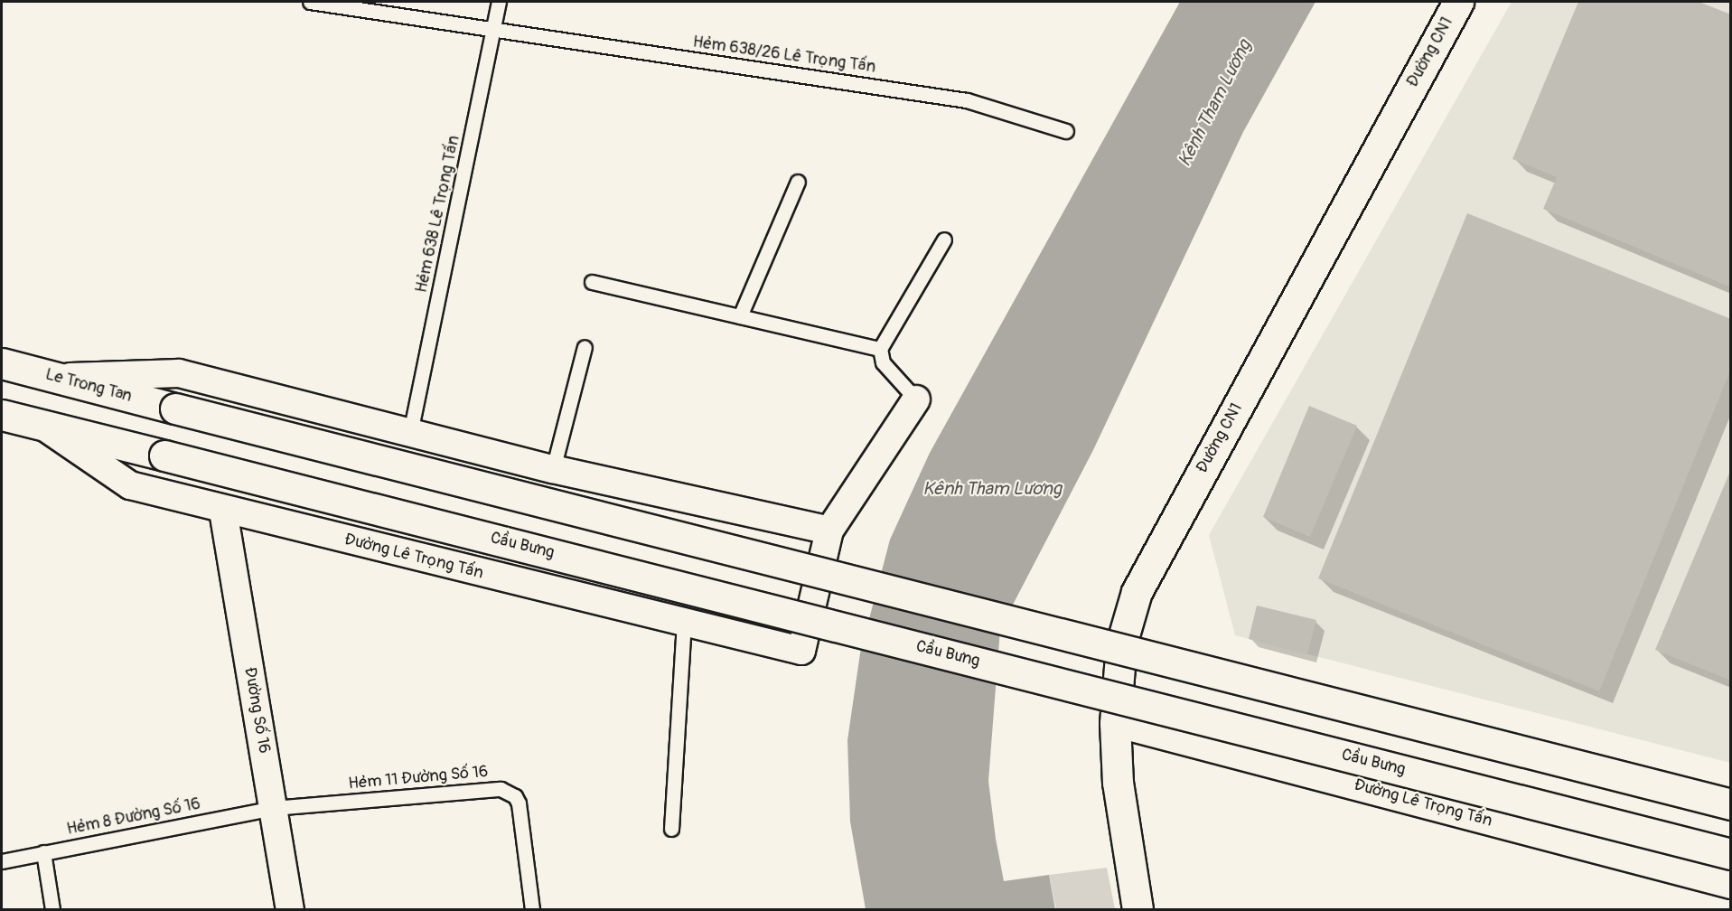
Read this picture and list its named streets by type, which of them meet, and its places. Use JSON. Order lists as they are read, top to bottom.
{
  "streets": {
    "main road": ["Đường CN1", "Le Trong Tan", "Cầu Bưng"],
    "street": ["Đường Lê Trọng Tấn", "Đường Số 16"],
    "lane": [
      "Hẻm 638/26 Lê Trọng Tấn",
      "Hẻm 638 Lê Trọng Tấn",
      "Hẻm 11 Đường Số 16",
      "Hẻm 8 Đường Số 16"
    ]
  },
  "crossings": [
    ["Đường CN1", "Đường Lê Trọng Tấn"],
    ["Hẻm 638/26 Lê Trọng Tấn", "Hẻm 638 Lê Trọng Tấn"],
    ["Cầu Bưng", "Đường Lê Trọng Tấn"],
    ["Đường Lê Trọng Tấn", "Đường Số 16"],
    ["Đường Số 16", "Hẻm 11 Đường Số 16"],
    ["Đường Số 16", "Hẻm 8 Đường Số 16"],
    ["Hẻm 11 Đường Số 16", "Hẻm 8 Đường Số 16"]
  ],
  "water": ["Kênh Tham Lương"]
}
